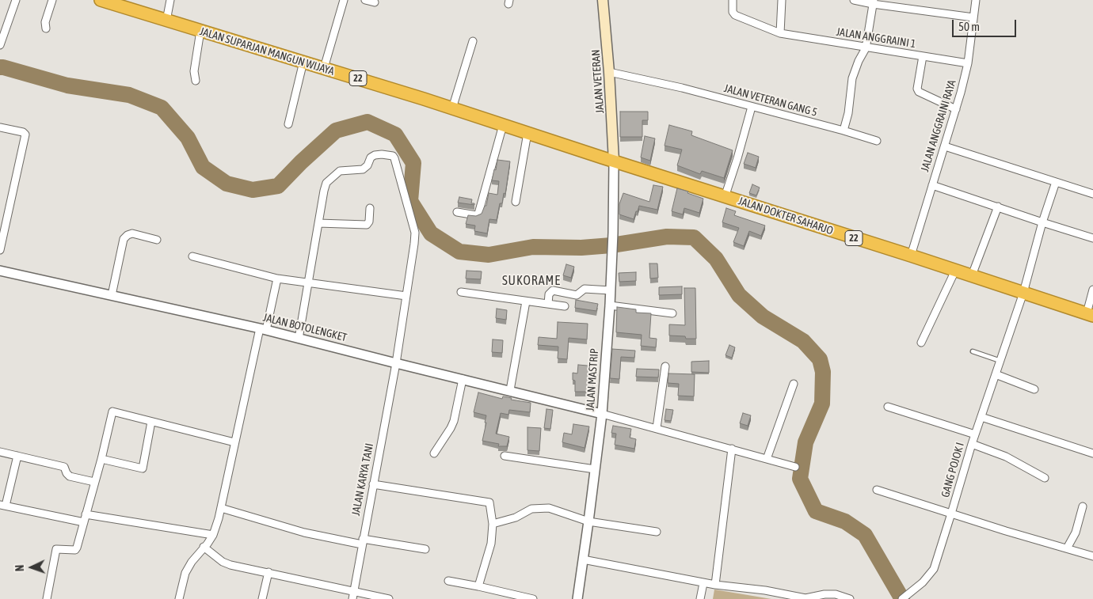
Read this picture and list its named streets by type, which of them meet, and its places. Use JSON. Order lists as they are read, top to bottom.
{
  "streets": {
    "highway": ["JALAN SUPARJAN MANGUN WIJAYA", "22", "JALAN DOKTER SAHARJO"],
    "main road": ["JALAN VETERAN"],
    "street": [
      "JALAN ANGGRAINI 1",
      "JALAN VETERAN GANG 5",
      "JALAN ANGGRAINI RAYA",
      "JALAN BOTOLENGKET",
      "JALAN MASTRIP",
      "GANG POJOK I",
      "JALAN KARYA TANI"
    ]
  },
  "crossings": [
    ["JALAN ANGGRAINI 1", "JALAN ANGGRAINI RAYA"],
    ["JALAN SUPARJAN MANGUN WIJAYA", "JALAN VETERAN"],
    ["JALAN SUPARJAN MANGUN WIJAYA", "JALAN DOKTER SAHARJO"],
    ["JALAN SUPARJAN MANGUN WIJAYA", "JALAN MASTRIP"],
    ["JALAN VETERAN", "JALAN VETERAN GANG 5"],
    ["JALAN VETERAN", "JALAN DOKTER SAHARJO"],
    ["JALAN VETERAN", "JALAN MASTRIP"],
    ["JALAN ANGGRAINI RAYA", "JALAN DOKTER SAHARJO"],
    ["JALAN DOKTER SAHARJO", "JALAN MASTRIP"],
    ["JALAN DOKTER SAHARJO", "GANG POJOK I"],
    ["JALAN BOTOLENGKET", "JALAN MASTRIP"],
    ["JALAN BOTOLENGKET", "JALAN KARYA TANI"]
  ],
  "districts": ["SUKORAME"],
  "scale_bar": "50 m",
  "north": "left"
}
